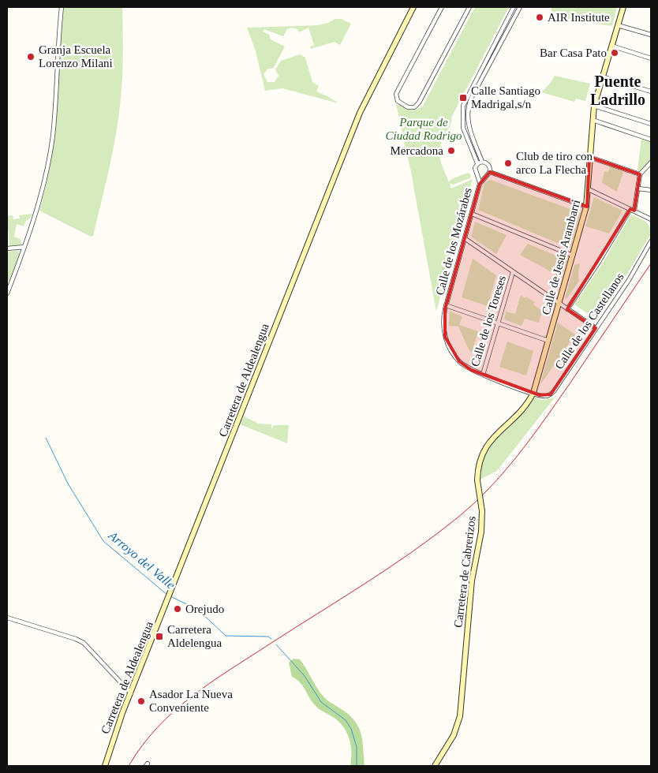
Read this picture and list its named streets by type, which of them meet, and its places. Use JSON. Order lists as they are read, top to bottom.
{
  "streets": {
    "street": [
      "Calle de los Mozárabes",
      "Calle de Jesús Arambarri",
      "Calle de los Toreses",
      "Calle de los Castellanos",
      "Carretera de Aldealengua",
      "Carretera de Cabrerizos"
    ]
  },
  "crossings": [
    ["Calle de los Mozárabes", "Calle de los Toreses"],
    ["Calle de los Mozárabes", "Calle de los Castellanos"],
    ["Calle de Jesús Arambarri", "Calle de los Castellanos"],
    ["Calle de Jesús Arambarri", "Carretera de Cabrerizos"],
    ["Calle de los Toreses", "Calle de los Castellanos"],
    ["Calle de los Castellanos", "Carretera de Cabrerizos"]
  ],
  "districts": ["Puente Ladrillo"],
  "water": ["Arroyo del Valle"],
  "parks": ["Parque de Ciudad Rodrigo"],
  "places": {
    "other": [
      "AIR Institute",
      "Bar Casa Pato",
      "Granja Escuela Lorenzo Milani",
      "Mercadona",
      "Club de tiro con arco La Flecha",
      "Orejudo",
      "Asador La Nueva Conveniente"
    ],
    "transit": ["Calle Santiago Madrigal,s/n", "Carretera Aldelengua"]
  }
}
